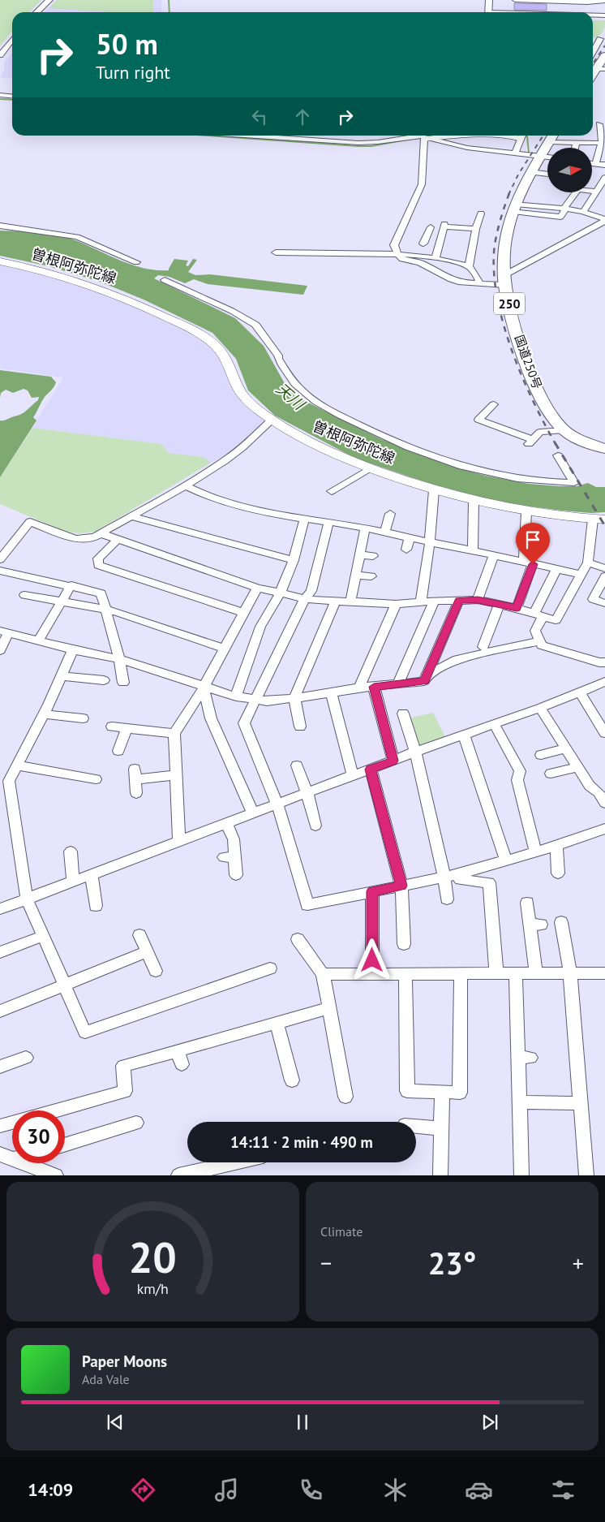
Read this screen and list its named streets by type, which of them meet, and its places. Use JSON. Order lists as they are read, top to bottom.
{
  "streets": {
    "highway": ["250", "国道250号"],
    "main road": ["曽根阿弥陀線"]
  },
  "water": ["天川"],
  "north": "right",
  "page": {
    "turn": ["50 m", "Turn right"],
    "limit": "30",
    "trip": "14:11 · 2 min · 490 m",
    "tile": "Climate",
    "heat": ["−", "23°", "+"],
    "song": ["Paper Moons", "Ada Vale"],
    "tabs": "14:09",
    "gauge": ["20", "km/h"]
  }
}
